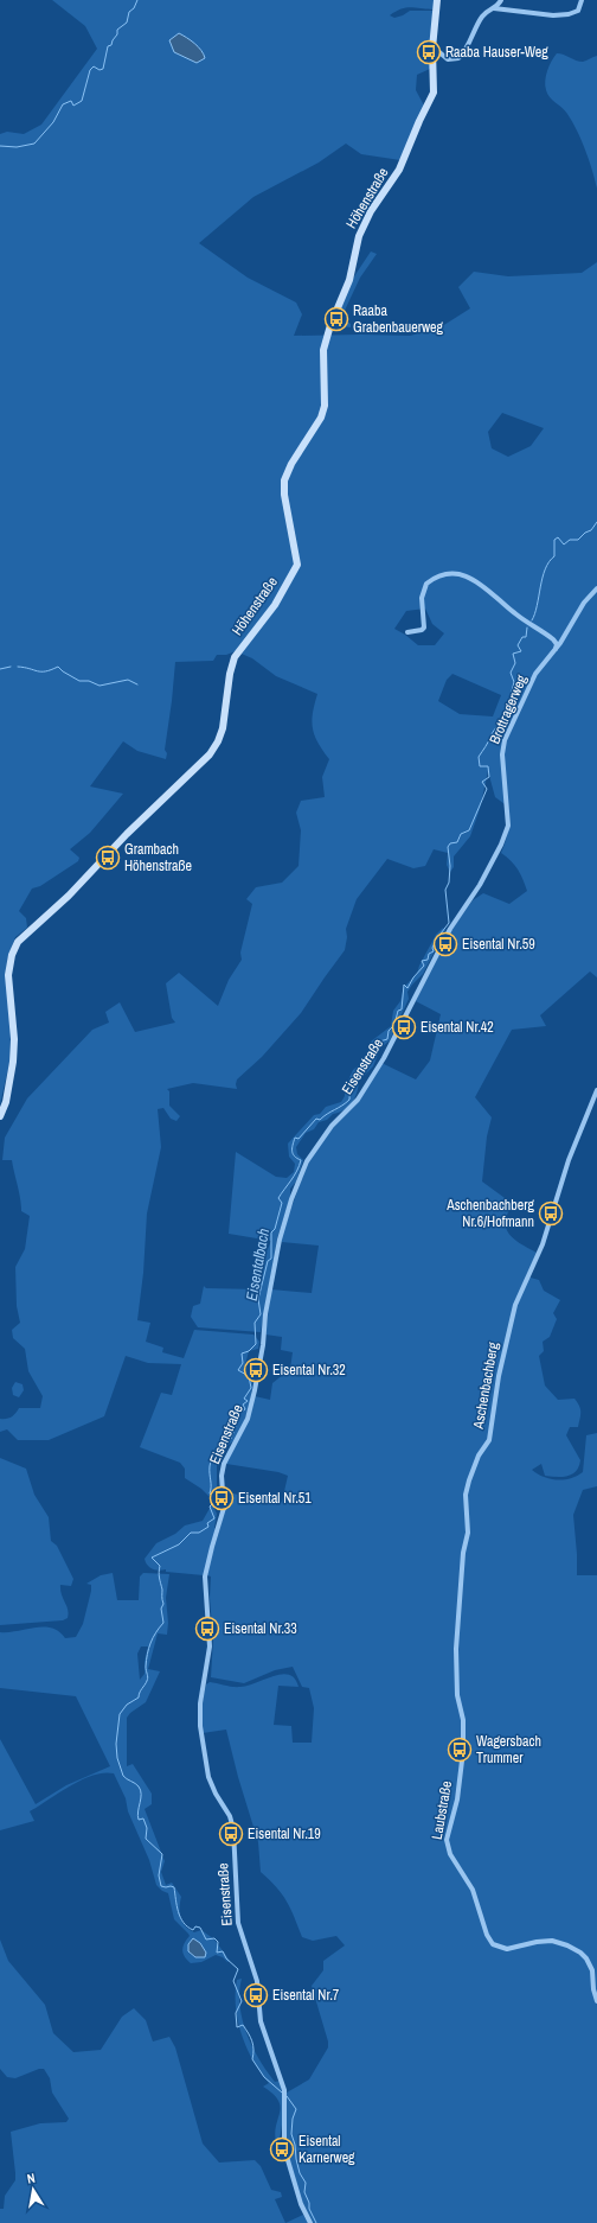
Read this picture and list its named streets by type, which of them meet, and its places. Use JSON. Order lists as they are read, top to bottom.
{
  "streets": {
    "street": [
      "Höhenstraße",
      "Brottragerweg",
      "Eisenstraße",
      "Aschenbachberg",
      "Laubstraße"
    ]
  },
  "crossings": [
    ["Brottragerweg", "Eisenstraße"],
    ["Aschenbachberg", "Laubstraße"]
  ],
  "water": ["Eisentalbach"],
  "places": {
    "bus stop": [
      "Raaba Hauser-Weg",
      "Raaba Grabenbauerweg",
      "Grambach Höhenstraße",
      "Eisental Nr.59",
      "Eisental Nr.42",
      "Aschenbachberg Nr.6/Hofmann",
      "Eisental Nr.32",
      "Eisental Nr.51",
      "Eisental Nr.33",
      "Wagersbach Trummer",
      "Eisental Nr.19",
      "Eisental Nr.7",
      "Eisental Karnerweg"
    ]
  },
  "north": "top"
}
